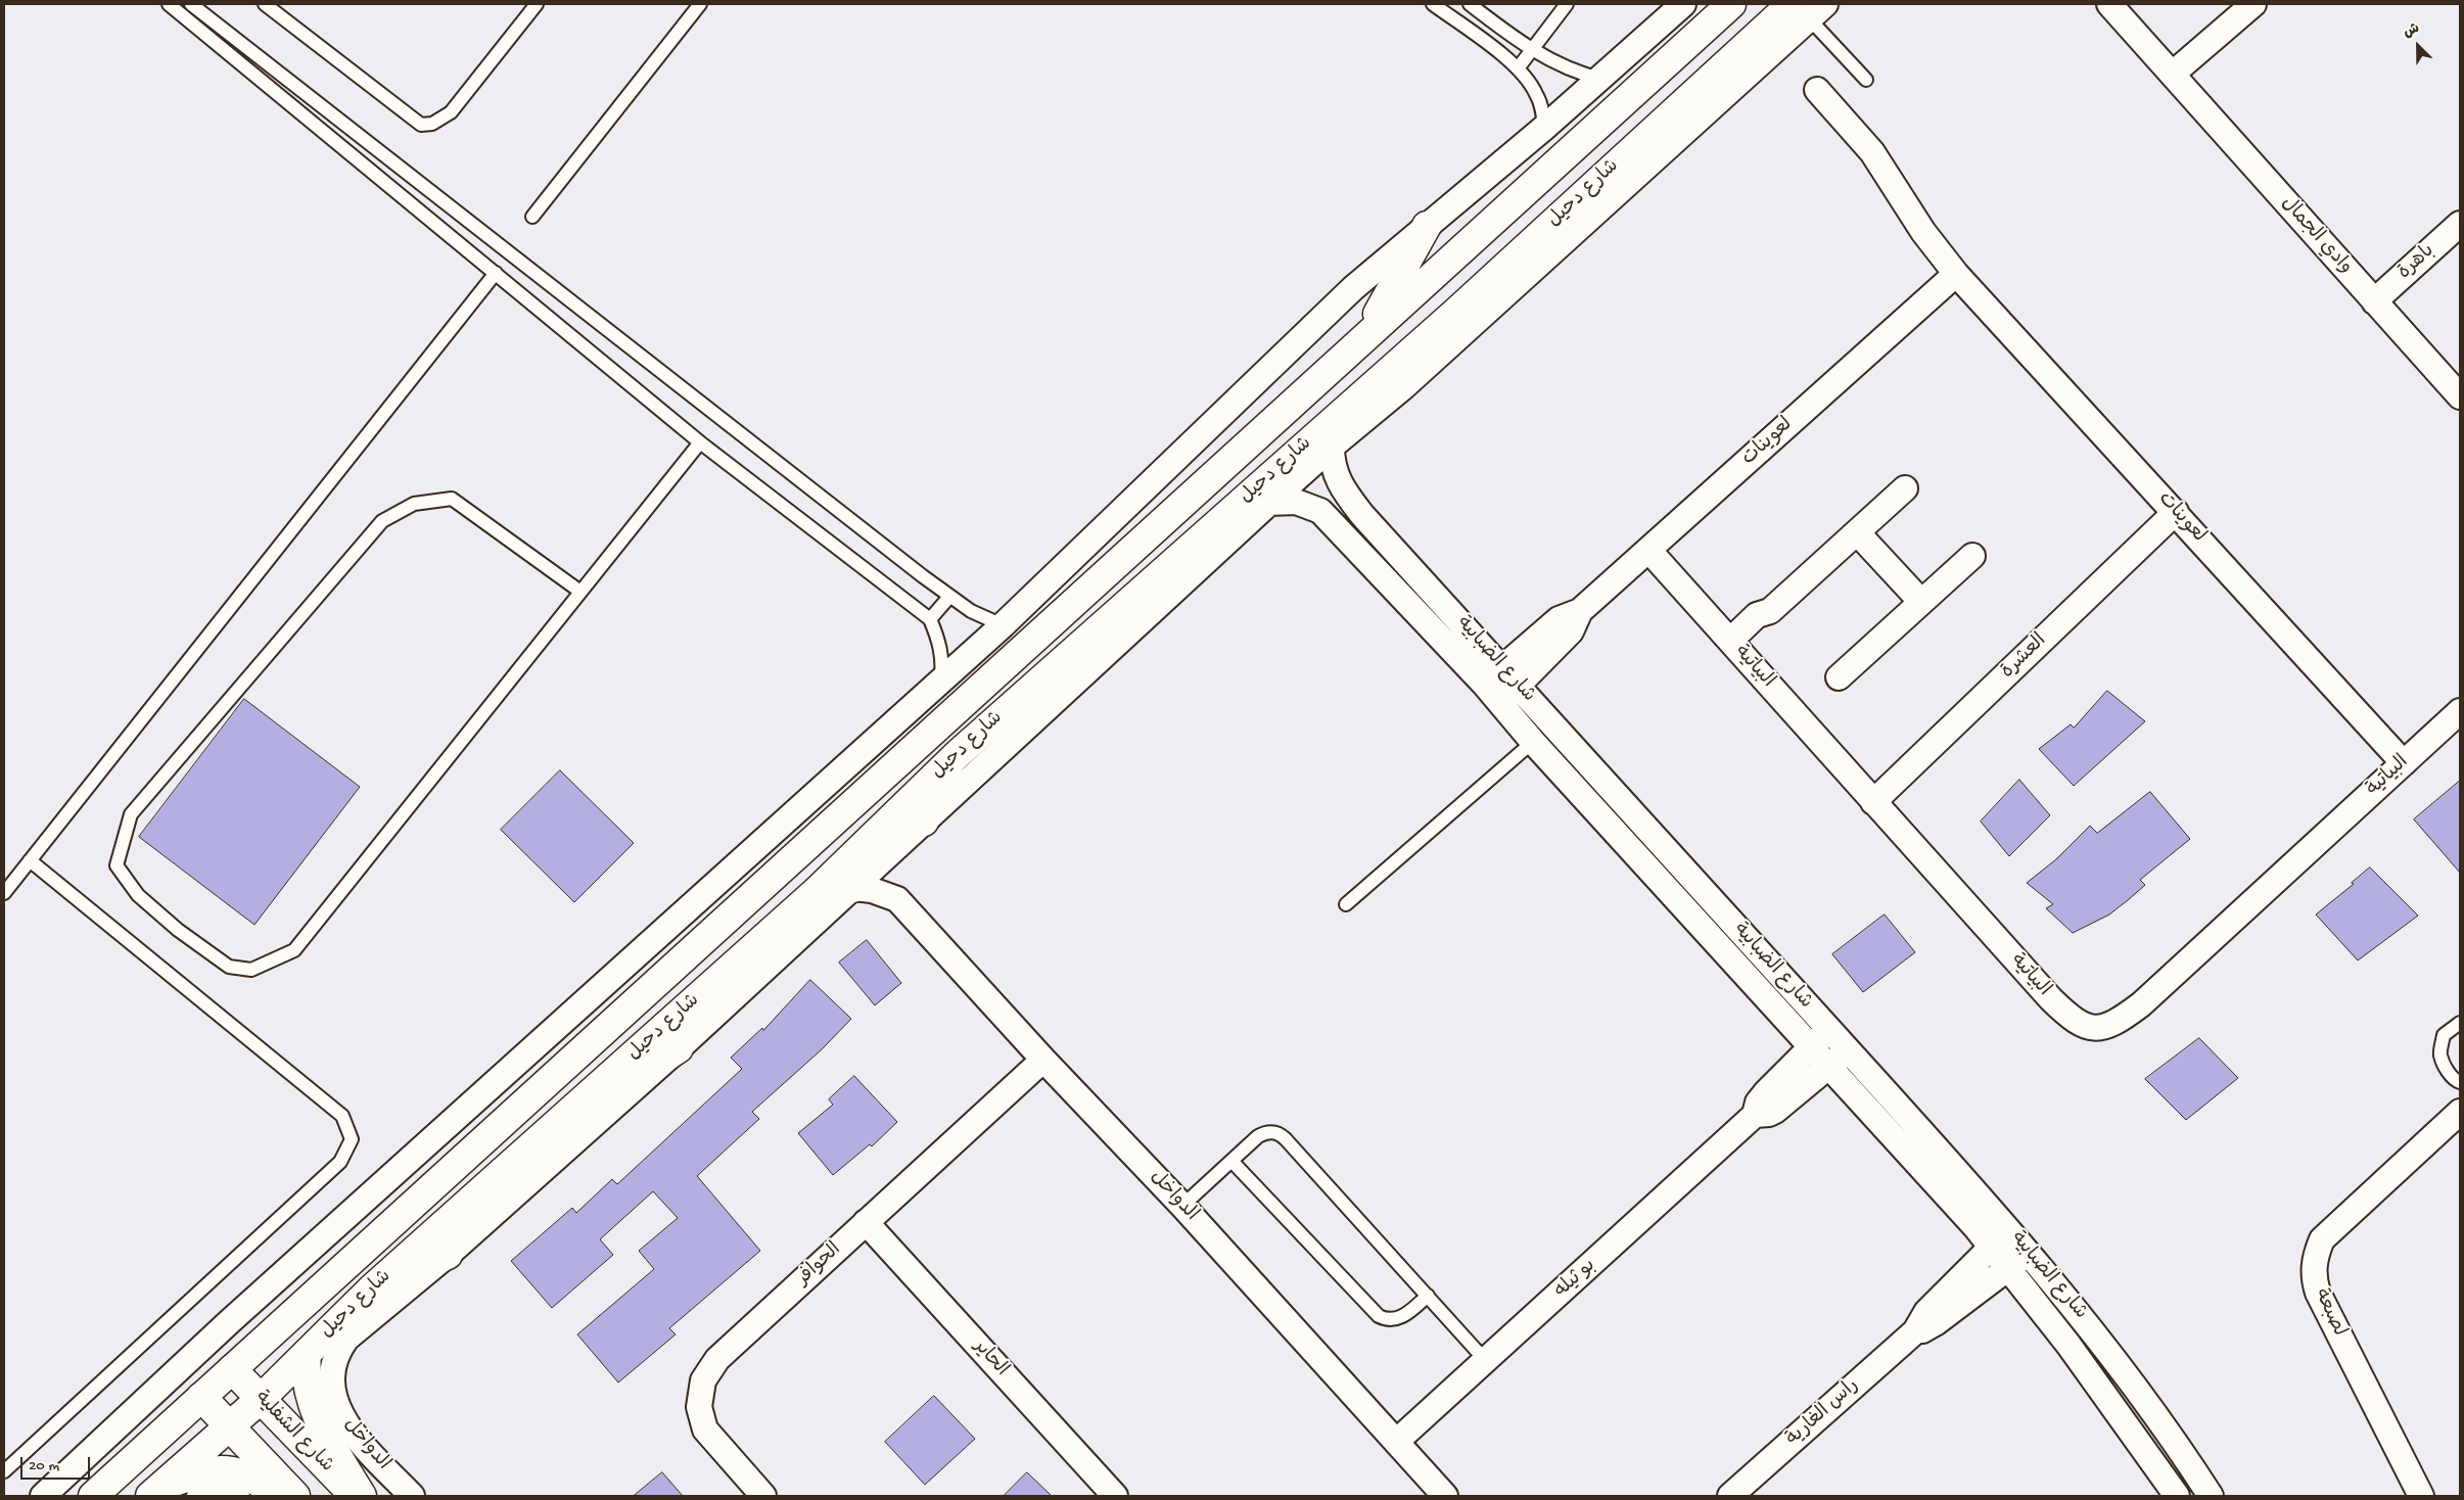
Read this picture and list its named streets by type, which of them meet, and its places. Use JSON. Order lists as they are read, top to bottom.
{
  "streets": {
    "main road": ["شارع دحيل", "شارع الشفلية"],
    "street": [
      "وادي الجمال",
      "باهرة",
      "لعوينات",
      "العشرة",
      "شارع الضبابية",
      "البياتية",
      "الدواخل",
      "الحوافر",
      "بو ثيله",
      "لصبعة",
      "الحاير",
      "راس الغارية"
    ]
  },
  "crossings": [
    ["شارع دحيل", "شارع الضبابية"],
    ["شارع دحيل", "الدواخل"],
    ["شارع دحيل", "شارع الشفلية"],
    ["وادي الجمال", "باهرة"],
    ["لعوينات", "العشرة"],
    ["لعوينات", "شارع الضبابية"],
    ["لعوينات", "البياتية"],
    ["العشرة", "البياتية"],
    ["شارع الضبابية", "بو ثيله"],
    ["شارع الضبابية", "راس الغارية"],
    ["الدواخل", "الحوافر"],
    ["الدواخل", "بو ثيله"],
    ["الحوافر", "الحاير"]
  ],
  "scale_bar": "20 m",
  "north": "top left"
}
